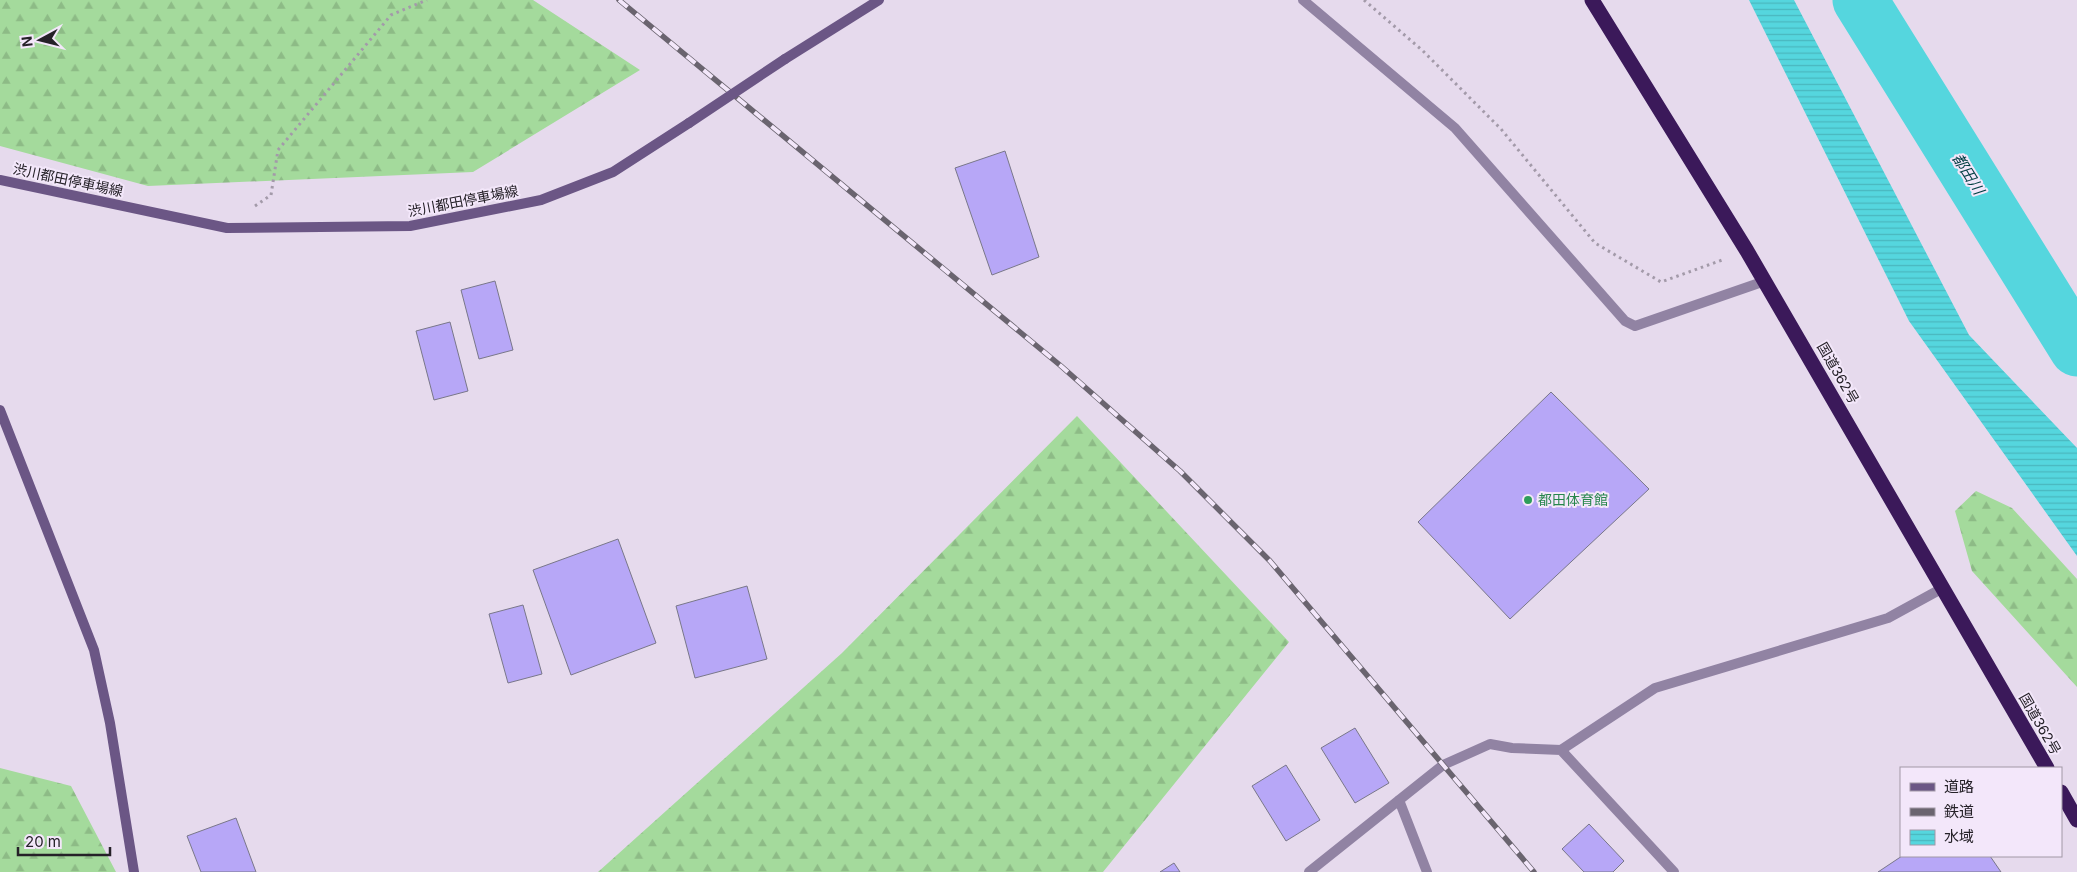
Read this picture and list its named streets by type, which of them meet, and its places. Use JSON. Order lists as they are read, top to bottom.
{
  "streets": {
    "highway": ["国道362号"],
    "main road": ["渋川都田停車場線"]
  },
  "water": ["都田川"],
  "places": ["都田体育館"],
  "legend": ["道路", "鉄道", "水域"],
  "scale_bar": "20 m",
  "north": "left"
}
